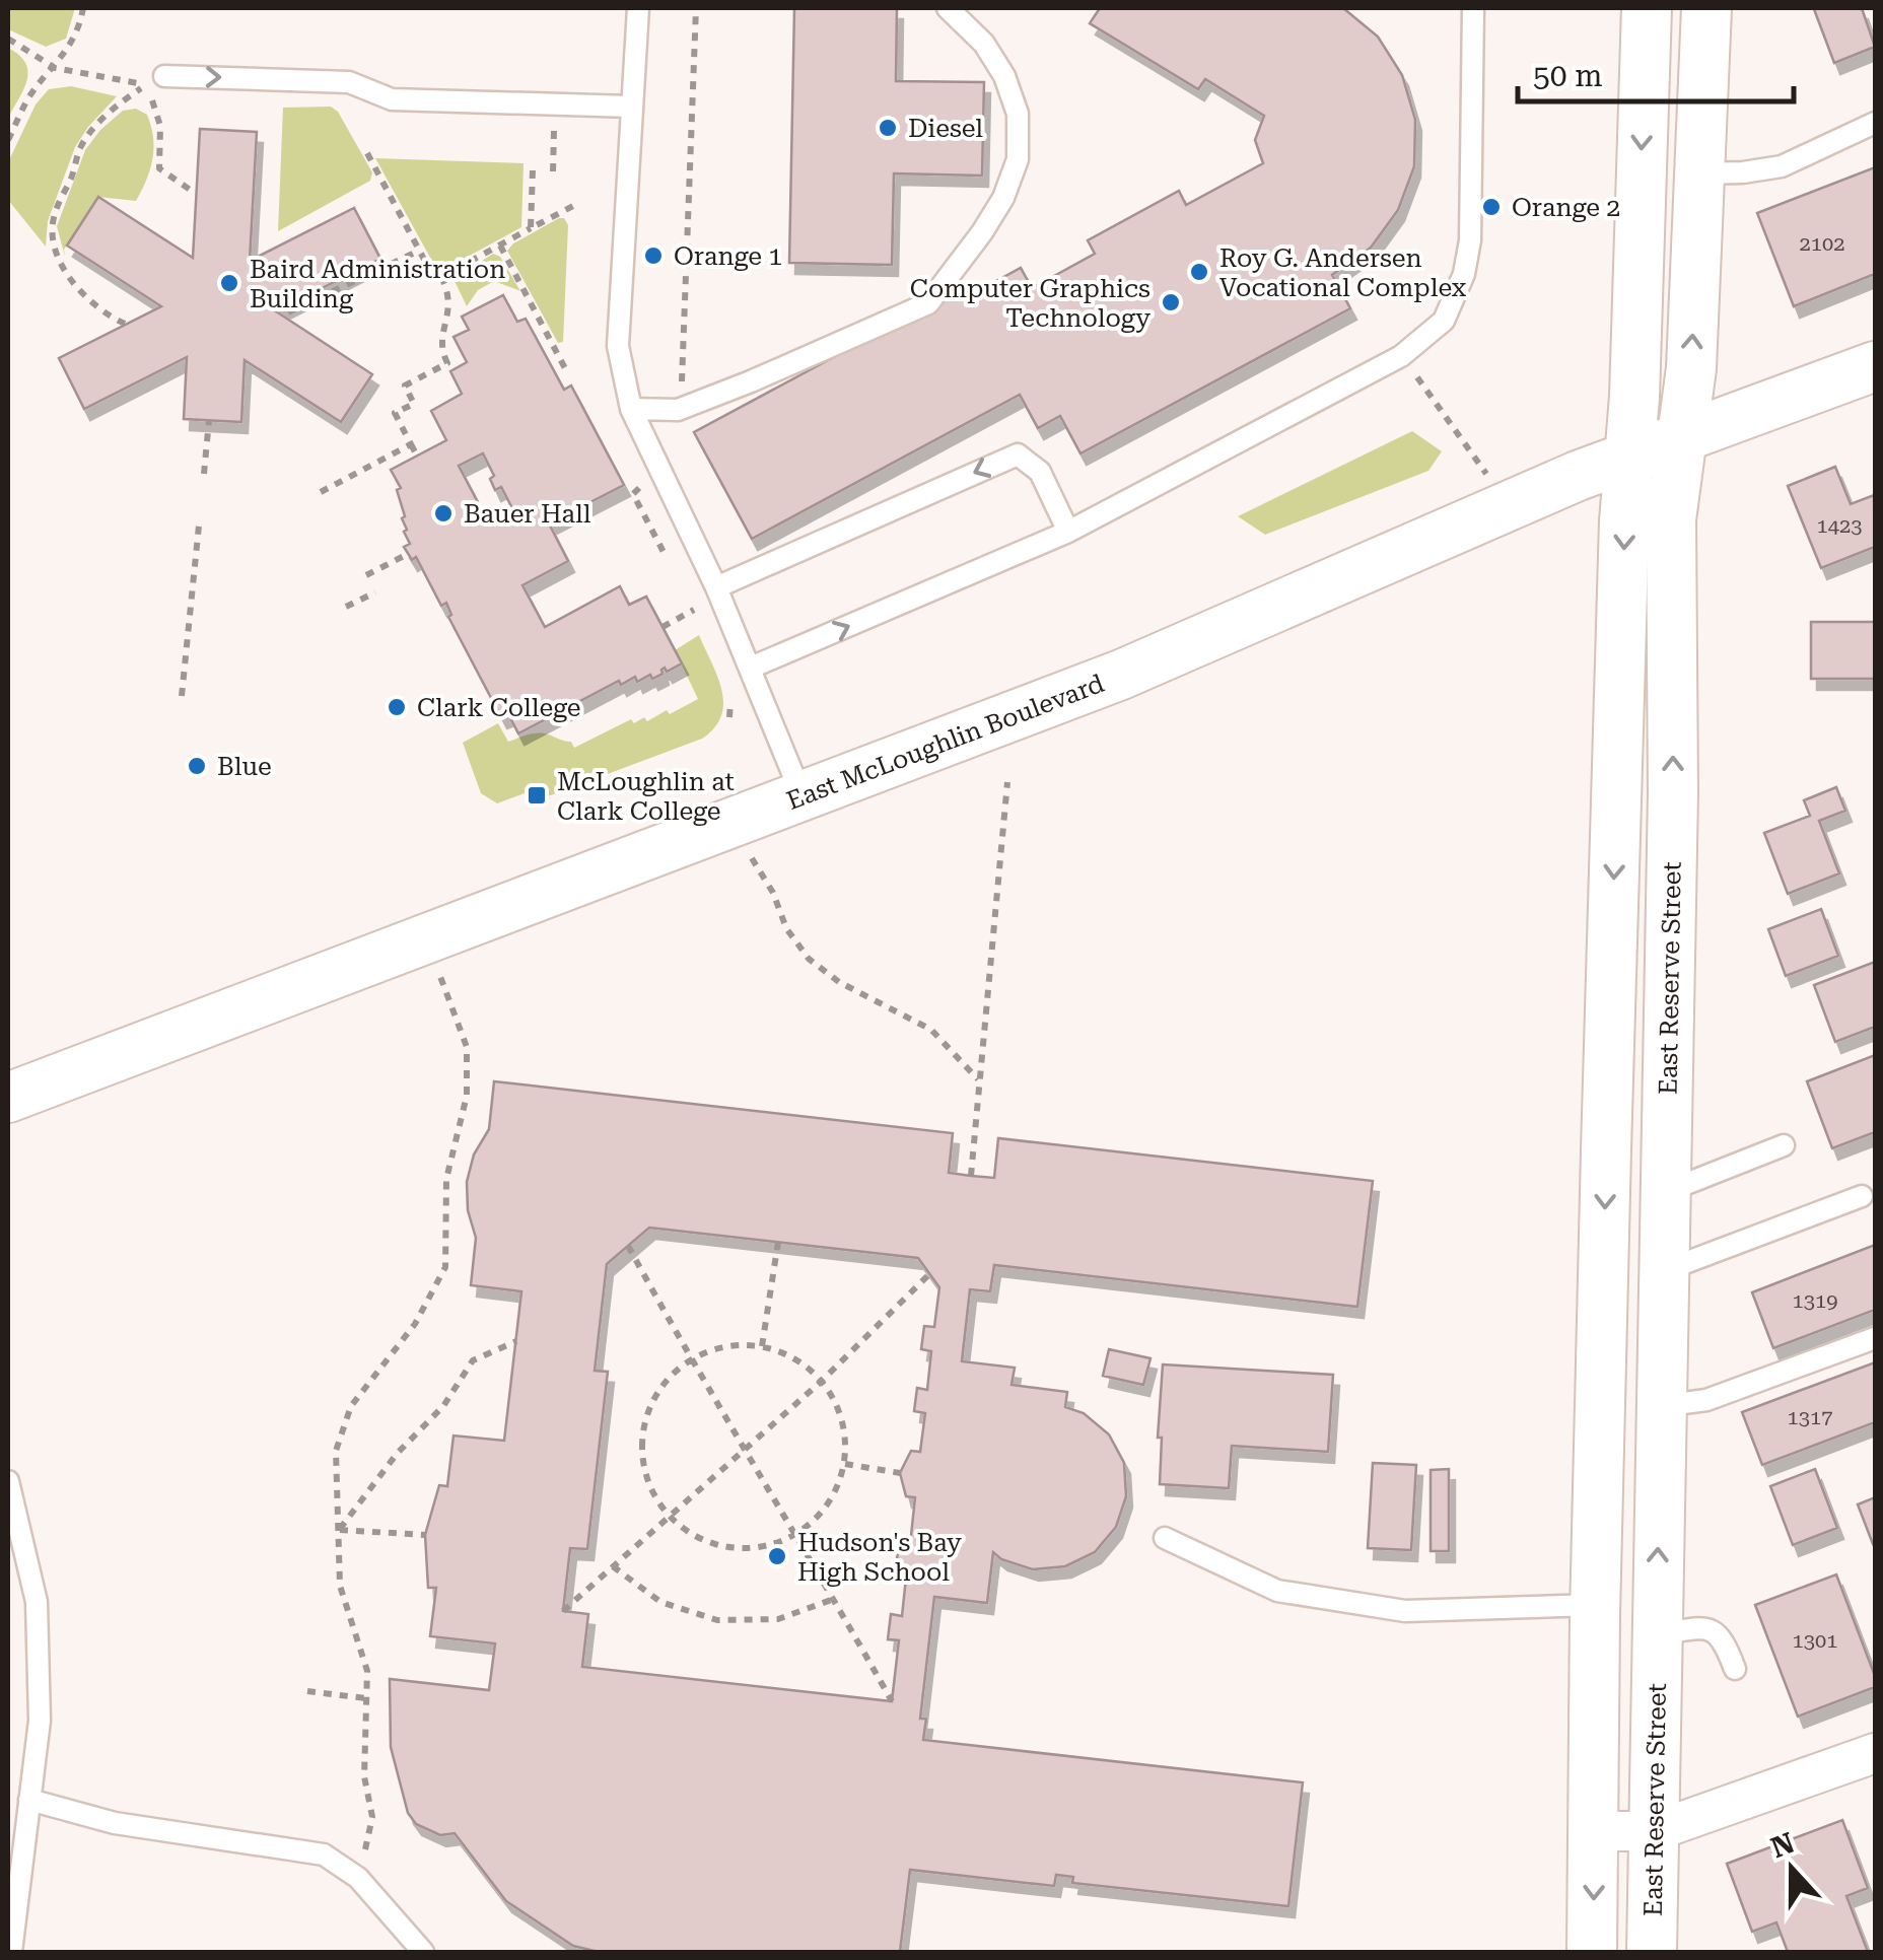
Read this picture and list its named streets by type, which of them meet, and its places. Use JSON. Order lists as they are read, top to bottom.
{
  "streets": {
    "street": ["East McLoughlin Boulevard", "East Reserve Street"]
  },
  "crossings": [
    ["East McLoughlin Boulevard", "East Reserve Street"]
  ],
  "places": {
    "other": [
      "Diesel",
      "Orange 2",
      "Orange 1",
      "Roy G. Andersen Vocational Complex",
      "Baird Administration Building",
      "Computer Graphics Technology",
      "Bauer Hall",
      "Clark College",
      "Blue",
      "Hudson's Bay High School"
    ],
    "transit": ["McLoughlin at Clark College"]
  },
  "house_numbers": [
    "2102",
    "1423",
    "1319",
    "1317",
    "1301"
  ],
  "scale_bar": "50 m",
  "north": "top"
}
